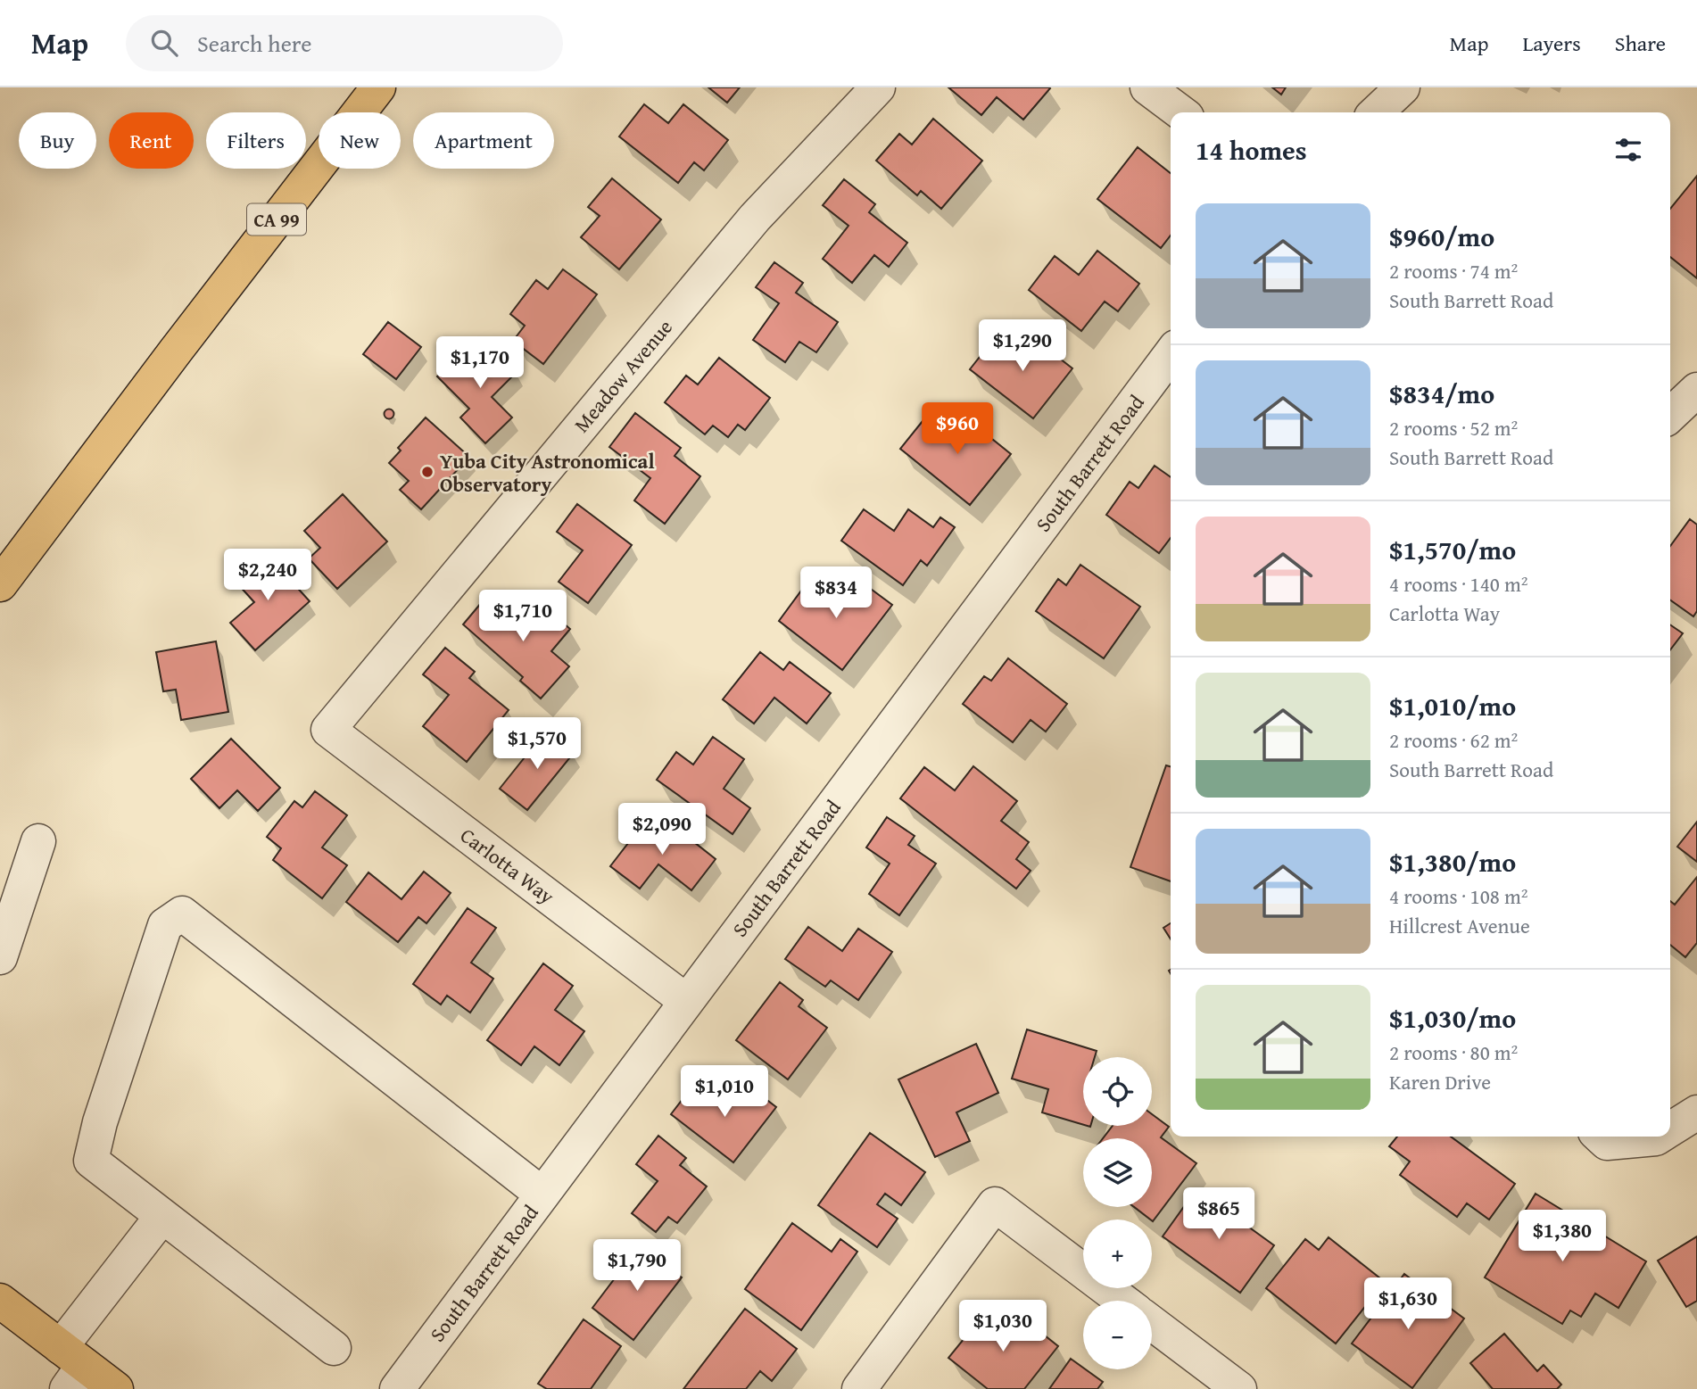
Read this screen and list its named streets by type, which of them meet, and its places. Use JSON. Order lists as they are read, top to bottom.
{
  "streets": {
    "main road": ["CA 99"],
    "street": ["Meadow Avenue", "South Barrett Road", "Carlotta Way"]
  },
  "crossings": [
    ["Meadow Avenue", "Carlotta Way"],
    ["South Barrett Road", "Carlotta Way"]
  ],
  "places": ["Yuba City Astronomical Observatory"],
  "page": {
    "header": "Map",
    "search": "Search here",
    "nav": ["Map", "Layers", "Share"],
    "chip": [
      "Buy",
      "Rent",
      "Filters",
      "New",
      "Apartment"
    ],
    "heading": "14 homes",
    "list": [
      {
        "name": "$960/mo",
        "note": "2 rooms · 74 m² · South Barrett Road"
      },
      {
        "name": "$834/mo",
        "note": "2 rooms · 52 m² · South Barrett Road"
      },
      {
        "name": "$1,570/mo",
        "note": "4 rooms · 140 m² · Carlotta Way"
      },
      {
        "name": "$1,010/mo",
        "note": "2 rooms · 62 m² · South Barrett Road"
      },
      {
        "name": "$1,380/mo",
        "note": "4 rooms · 108 m² · Hillcrest Avenue"
      },
      {
        "name": "$1,030/mo",
        "note": "2 rooms · 80 m² · Karen Drive"
      }
    ],
    "price": [
      "$1,290",
      "$1,170",
      "$960",
      "$2,240",
      "$834",
      "$1,710",
      "$1,570",
      "$2,090",
      "$1,010",
      "$865",
      "$1,380",
      "$1,790",
      "$1,630",
      "$1,030"
    ],
    "map_buttons": ["+", "−"]
  }
}
